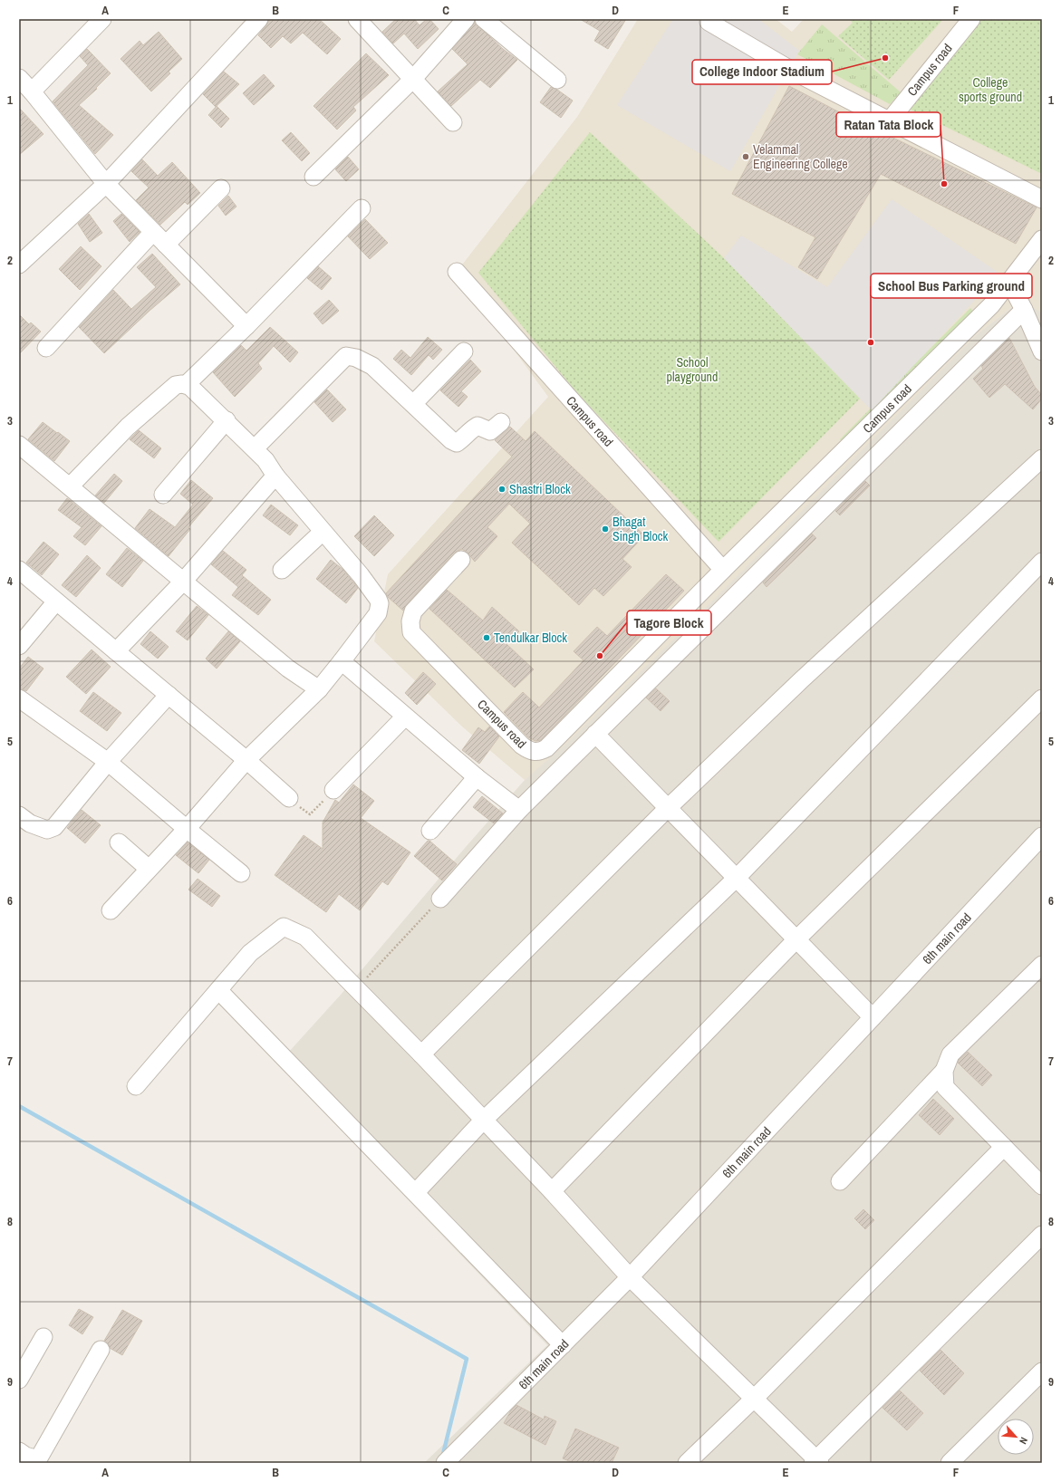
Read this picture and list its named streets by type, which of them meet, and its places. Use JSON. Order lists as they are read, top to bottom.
{
  "streets": {
    "street": ["Campus road", "6th main road"]
  },
  "parks": ["College sports ground", "School playground"],
  "places": [
    "College Indoor Stadium",
    "Velammal Engineering College",
    "Ratan Tata Block",
    "School Bus Parking ground",
    "Shastri Block",
    "Bhagat Singh Block",
    "Tendulkar Block",
    "Tagore Block"
  ],
  "north": "bottom right",
  "grid": {
    "columns": [
      "A",
      "B",
      "C",
      "D",
      "E",
      "F"
    ],
    "rows": [
      "1",
      "2",
      "3",
      "4",
      "5",
      "6",
      "7",
      "8",
      "9"
    ]
  }
}
